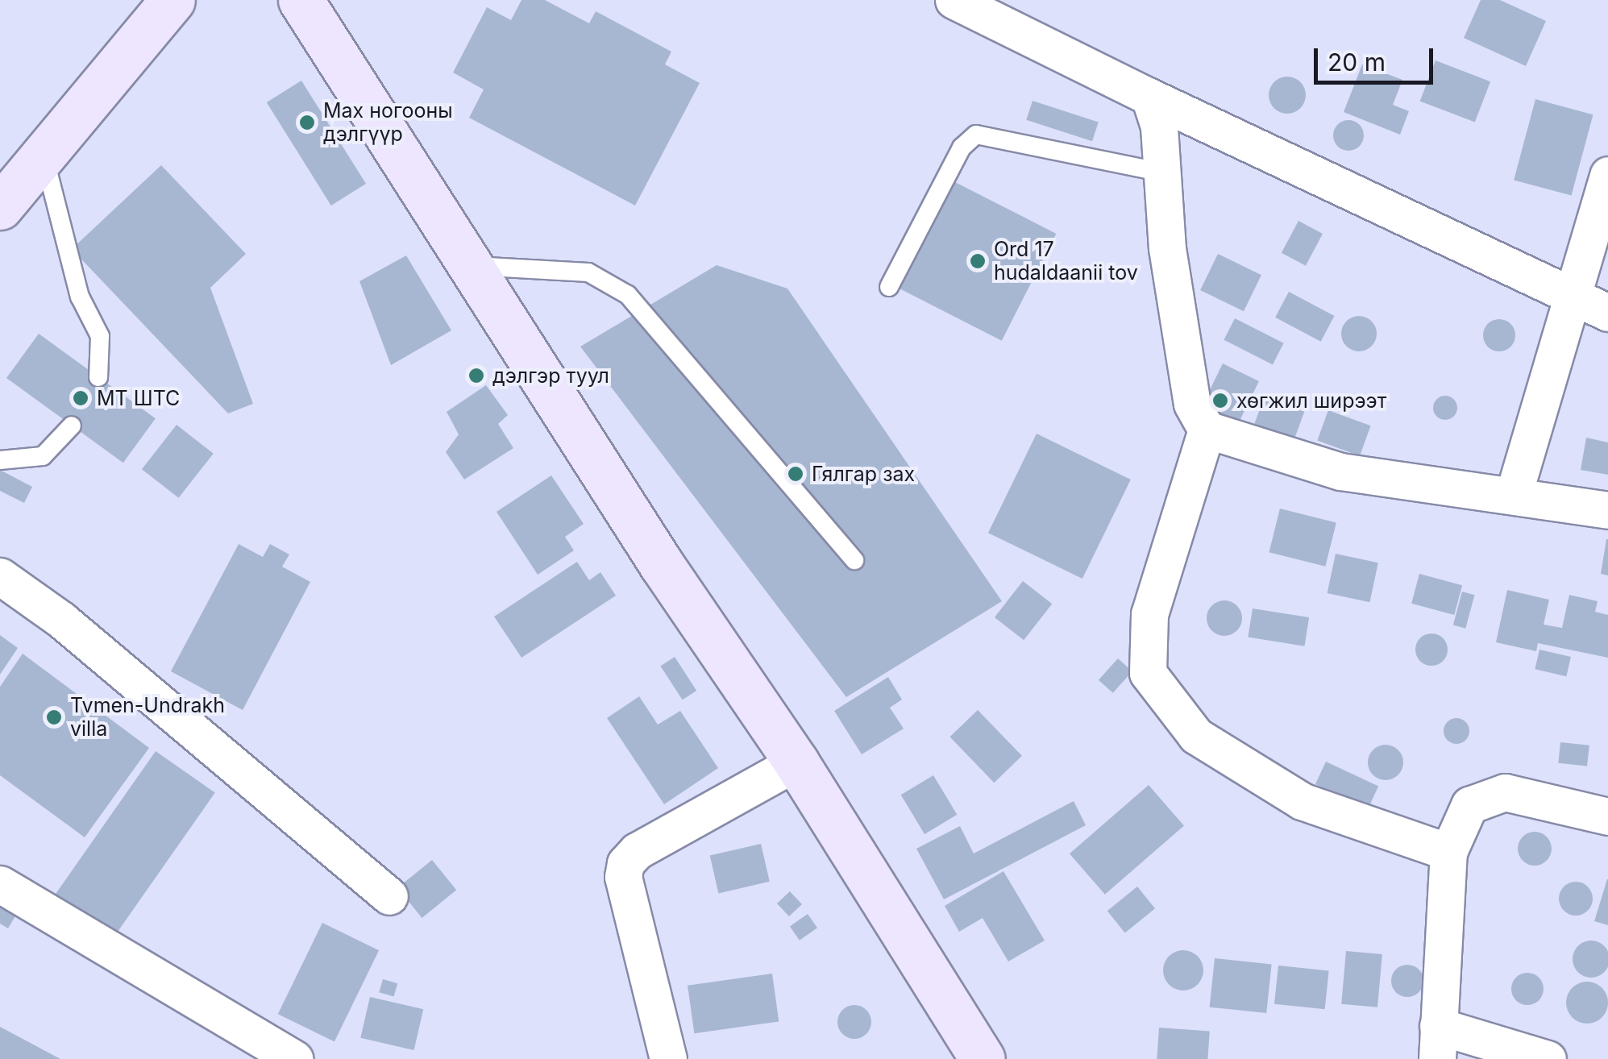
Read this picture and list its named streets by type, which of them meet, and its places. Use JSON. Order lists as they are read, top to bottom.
{
  "places": [
    "Мах ногооны дэлгүүр",
    "Ord 17 hudaldaanii tov",
    "дэлгэр туул",
    "МТ ШТС",
    "хөгжил ширээт",
    "Гялгар зах",
    "Tvmen-Undrakh villa"
  ],
  "scale_bar": "20 m"
}
